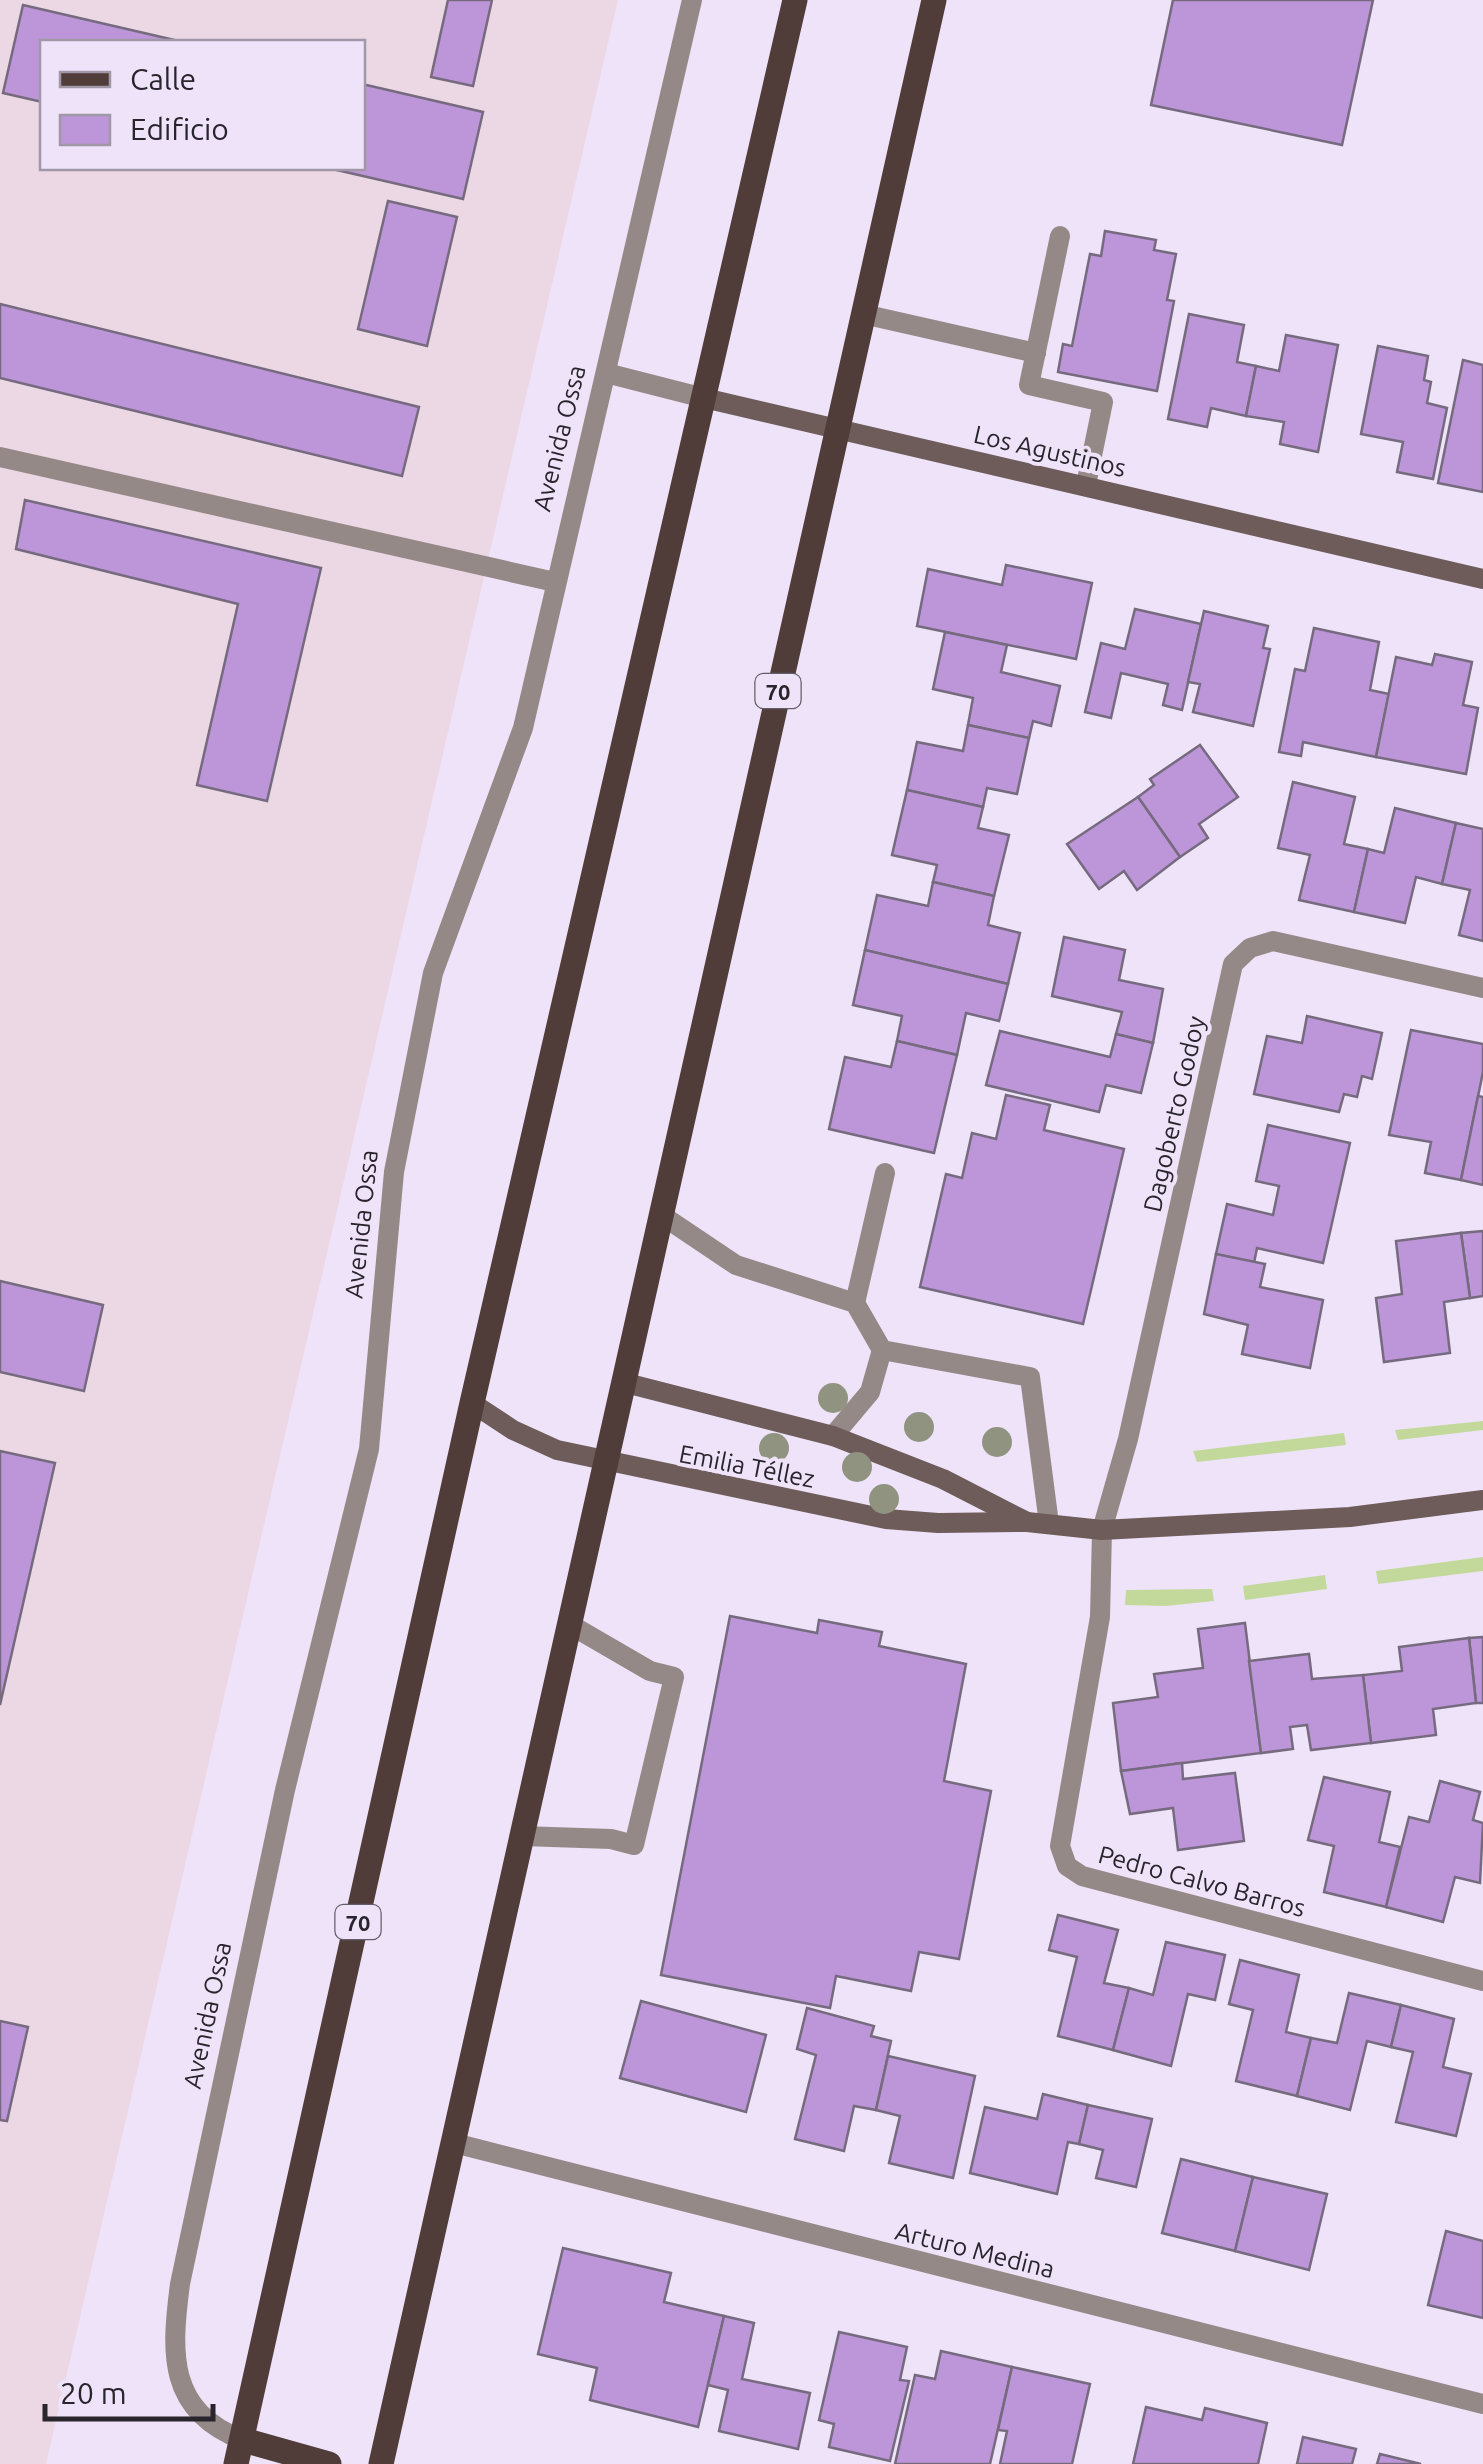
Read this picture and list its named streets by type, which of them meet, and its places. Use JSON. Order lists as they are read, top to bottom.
{
  "streets": {
    "main road": ["70"],
    "street": [
      "Avenida Ossa",
      "Los Agustinos",
      "Dagoberto Godoy",
      "Emilia Téllez",
      "Pedro Calvo Barros",
      "Arturo Medina"
    ]
  },
  "crossings": [
    ["Avenida Ossa", "Los Agustinos"],
    ["Avenida Ossa", "70"],
    ["Los Agustinos", "70"],
    ["70", "Emilia Téllez"],
    ["70", "Arturo Medina"],
    ["Dagoberto Godoy", "Emilia Téllez"],
    ["Dagoberto Godoy", "Pedro Calvo Barros"],
    ["Emilia Téllez", "Pedro Calvo Barros"]
  ],
  "legend": ["Calle", "Edificio"],
  "scale_bar": "20 m"
}
